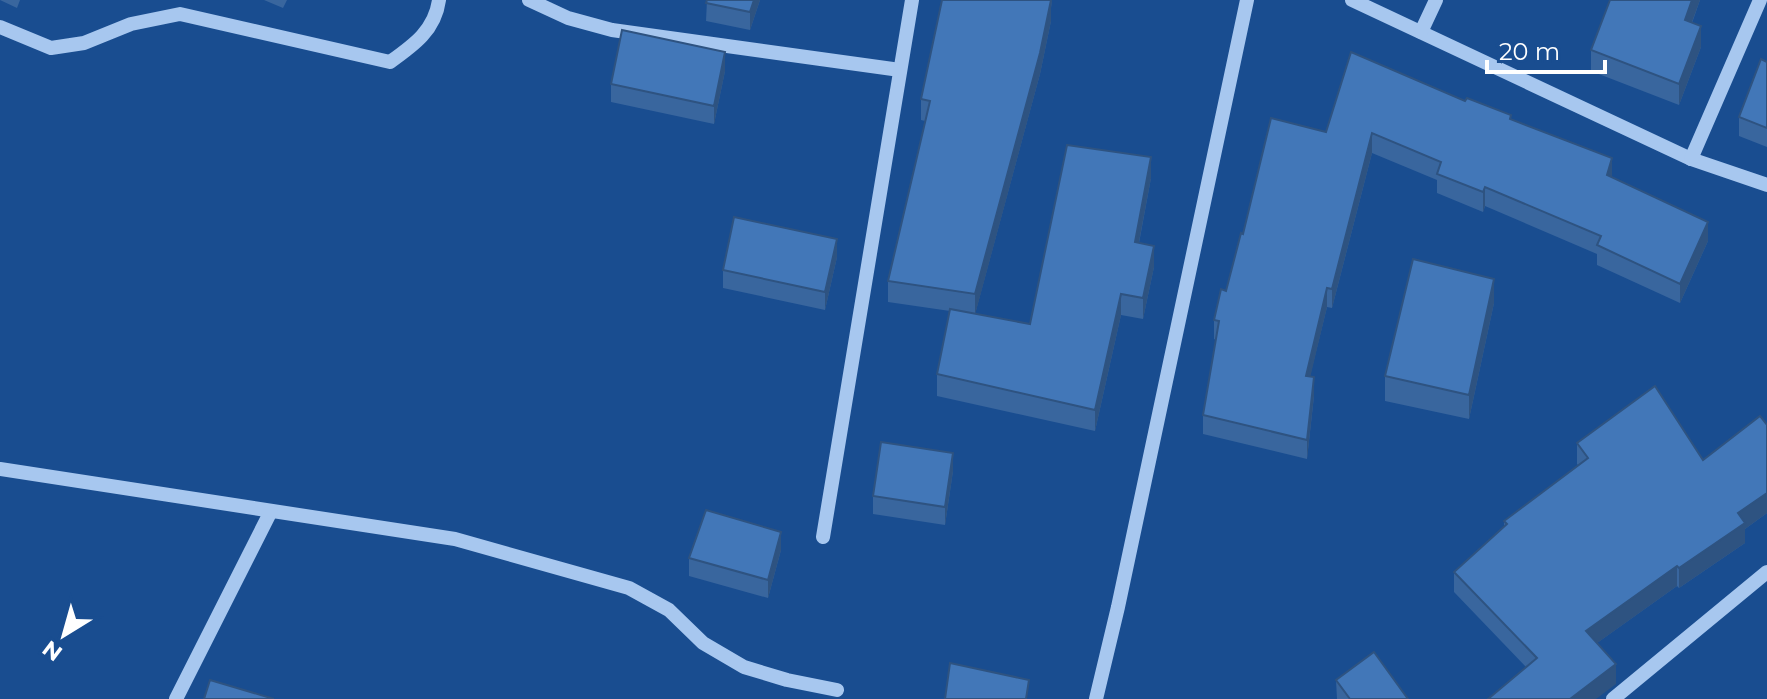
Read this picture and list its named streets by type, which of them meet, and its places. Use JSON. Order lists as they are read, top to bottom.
{
  "scale_bar": "20 m",
  "north": "bottom left"
}
